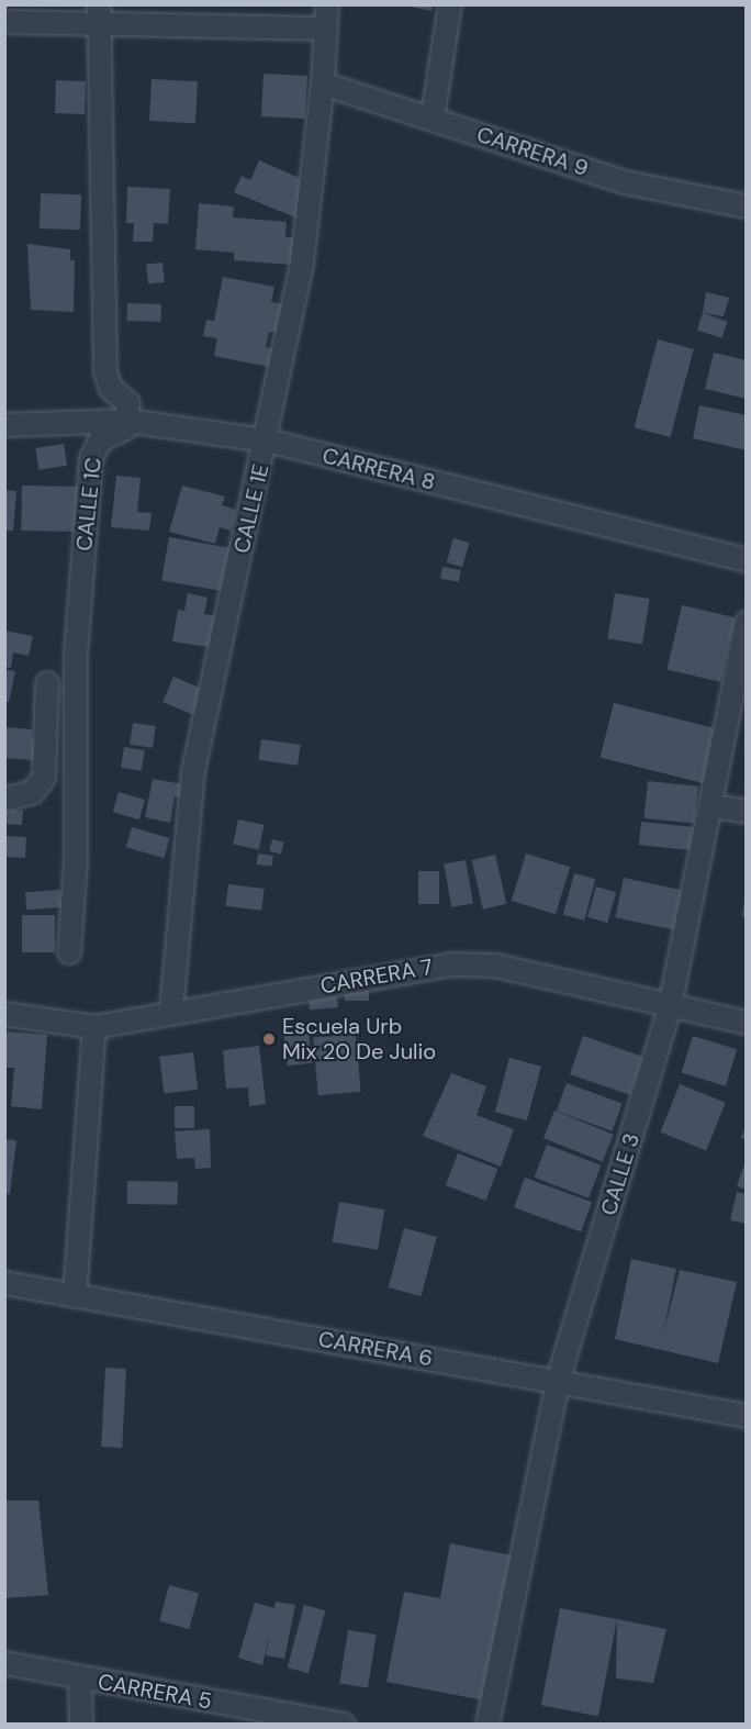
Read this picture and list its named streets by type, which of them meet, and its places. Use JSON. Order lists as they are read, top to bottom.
{
  "streets": {
    "street": [
      "CARRERA 9",
      "CARRERA 8",
      "CALLE 1C",
      "CALLE 1E",
      "CARRERA 7",
      "CALLE 3",
      "CARRERA 6",
      "CARRERA 5"
    ]
  },
  "crossings": [
    ["CARRERA 9", "CALLE 1E"],
    ["CARRERA 8", "CALLE 1C"],
    ["CARRERA 8", "CALLE 1E"],
    ["CALLE 1E", "CARRERA 7"],
    ["CARRERA 7", "CALLE 3"],
    ["CALLE 3", "CARRERA 6"]
  ],
  "places": ["Escuela Urb Mix 20 De Julio"]
}
